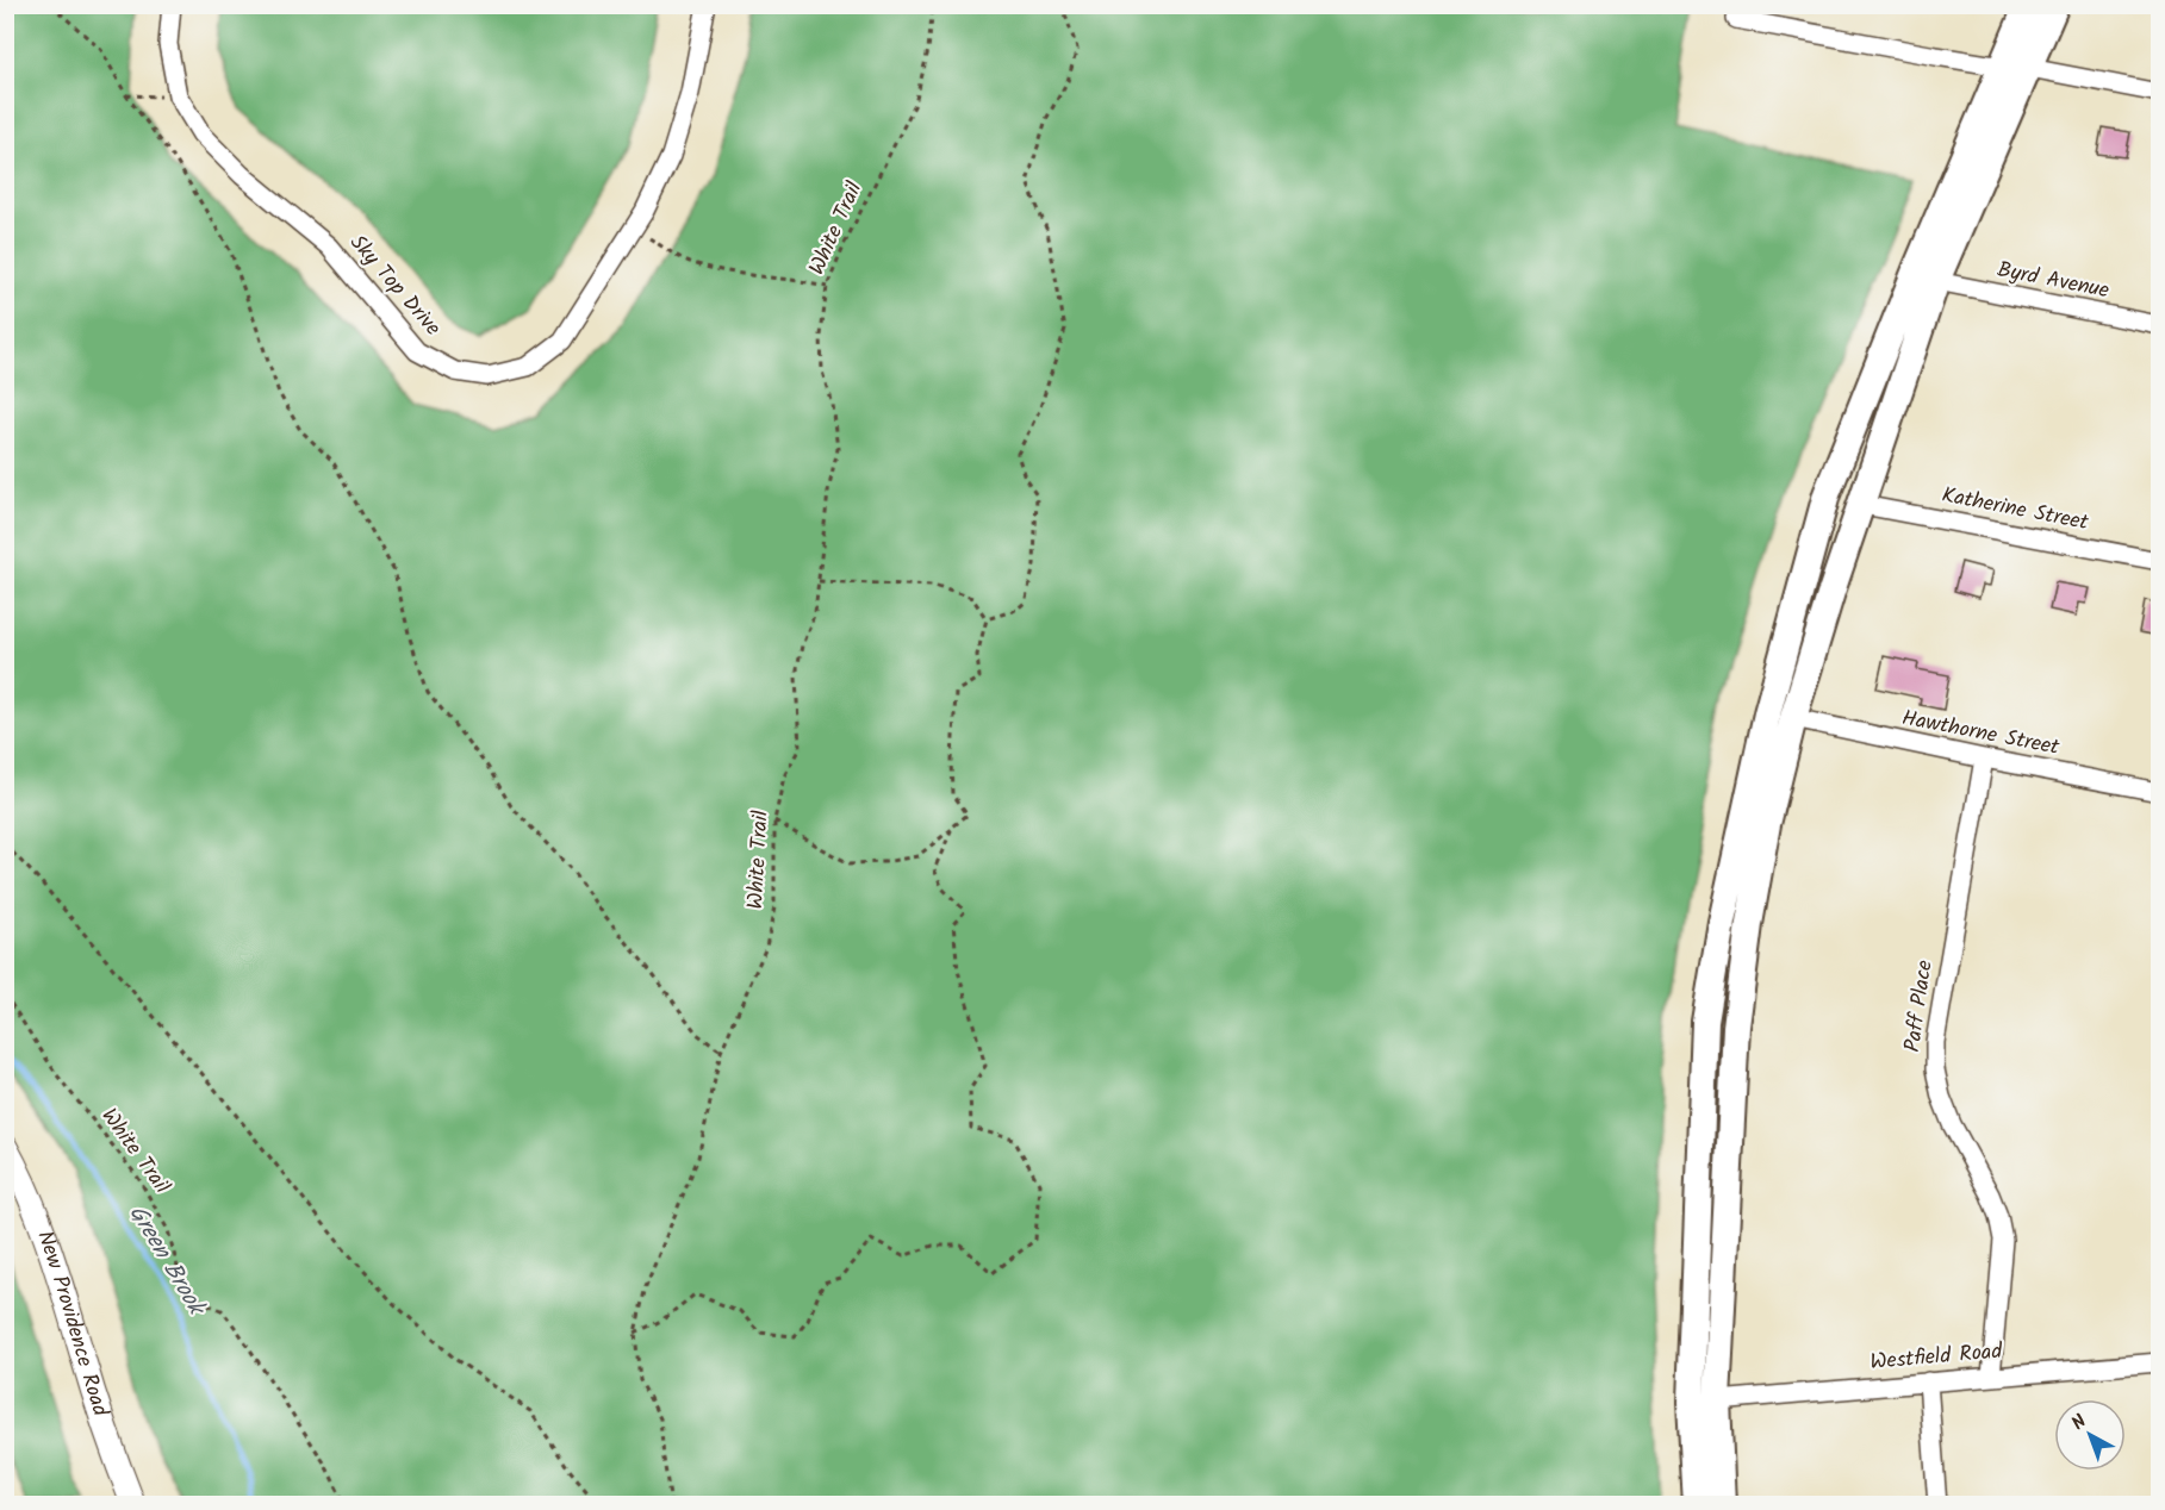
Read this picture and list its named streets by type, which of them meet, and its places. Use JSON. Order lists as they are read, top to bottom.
{
  "streets": {
    "main road": ["New Providence Road"],
    "street": [
      "Byrd Avenue",
      "Sky Top Drive",
      "Katherine Street",
      "Hawthorne Street",
      "Paff Place",
      "Westfield Road"
    ],
    "path": ["White Trail"]
  },
  "crossings": [
    ["Hawthorne Street", "Paff Place"],
    ["Paff Place", "Westfield Road"]
  ],
  "water": ["Green Brook"],
  "north": "top left"
}
